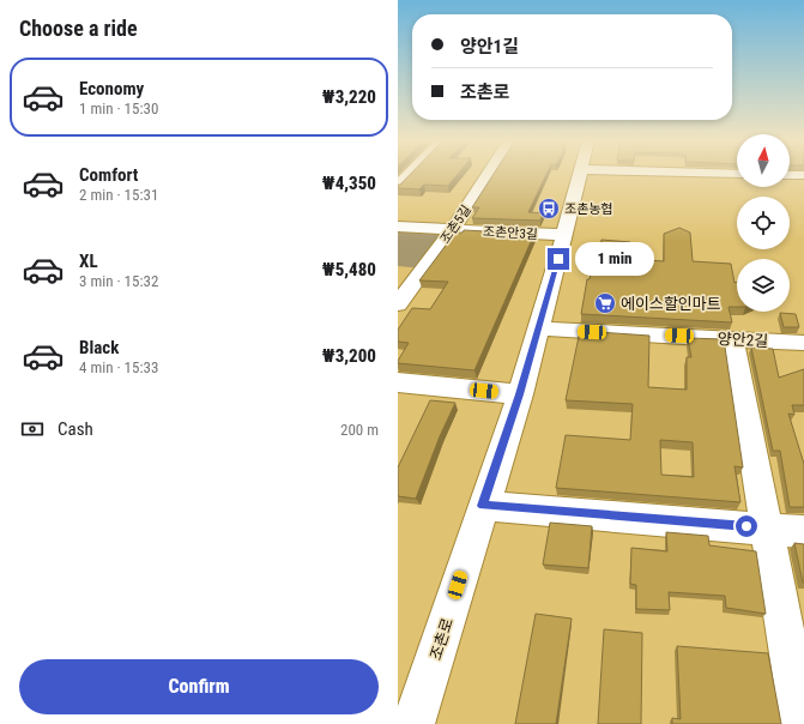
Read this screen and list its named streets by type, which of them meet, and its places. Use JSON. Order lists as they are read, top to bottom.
{
  "streets": {
    "street": [
      "조촌5길",
      "조촌안3길",
      "양안2길",
      "조촌로"
    ]
  },
  "crossings": [
    ["조촌5길", "조촌안3길"],
    ["조촌안3길", "조촌로"],
    ["양안2길", "조촌로"]
  ],
  "places": {
    "bus stop": ["조촌농협"],
    "supermarket": ["에이스할인마트"]
  },
  "north": "top",
  "page": {
    "heading": "Choose a ride",
    "banner": ["양안1길", "조촌로"],
    "list": [
      {
        "name": "Economy",
        "note": "1 min · 15:30",
        "value": "₩3,220"
      },
      {
        "name": "Comfort",
        "note": "2 min · 15:31",
        "value": "₩4,350"
      },
      {
        "name": "XL",
        "note": "3 min · 15:32",
        "value": "₩5,480"
      },
      {
        "name": "Black",
        "note": "4 min · 15:33",
        "value": "₩3,200"
      }
    ],
    "bubble": "1 min",
    "pay": ["Cash", "200 m"],
    "buttons": "Confirm"
  }
}
